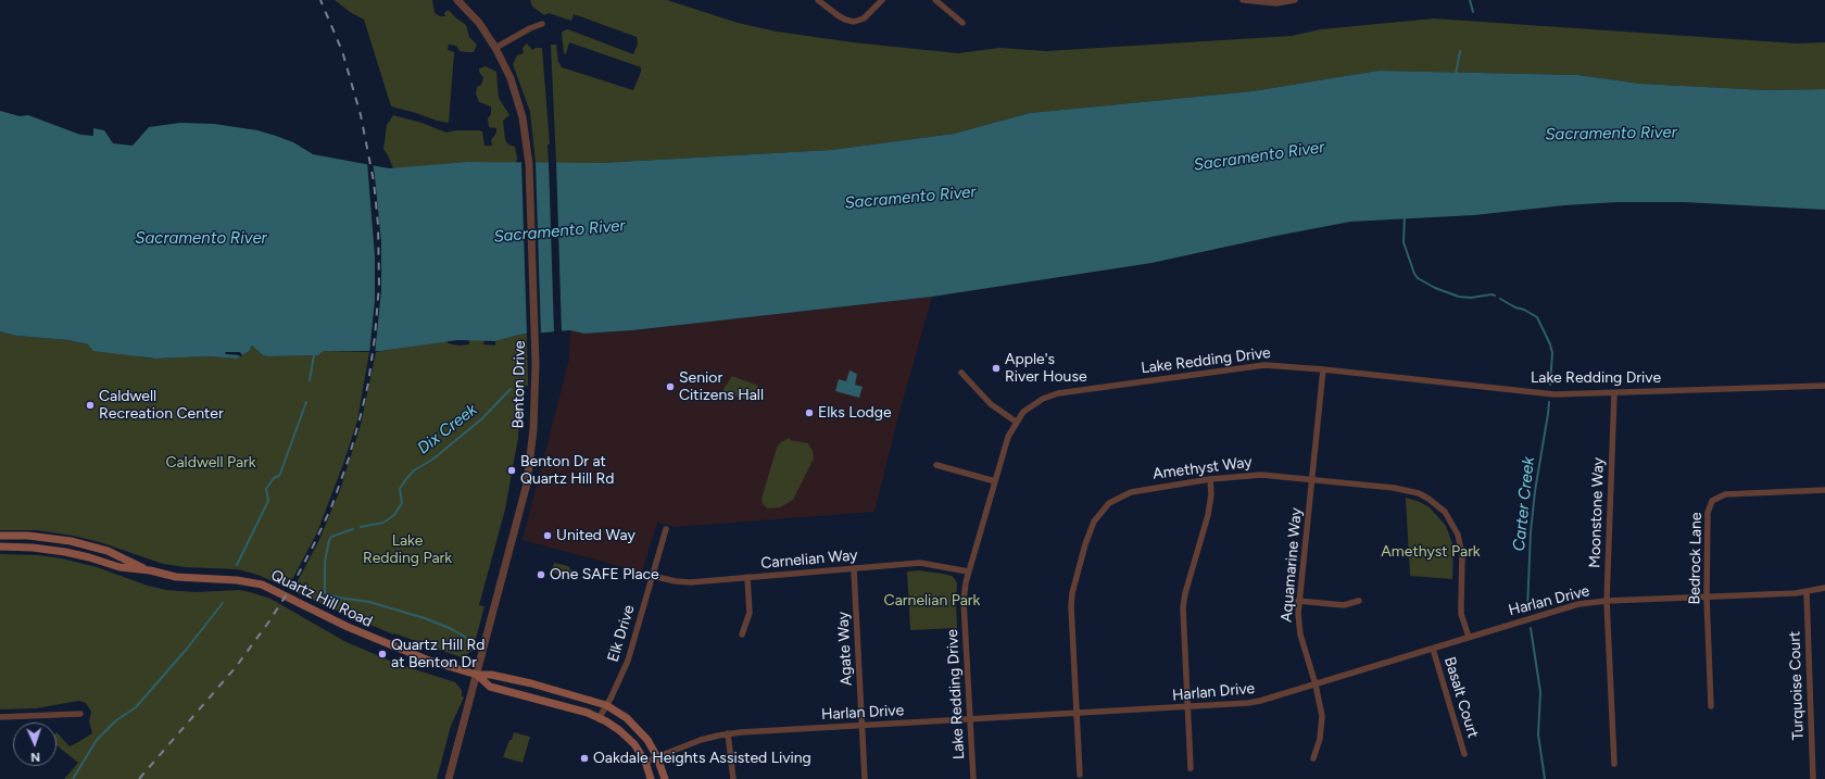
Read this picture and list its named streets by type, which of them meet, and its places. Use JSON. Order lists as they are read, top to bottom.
{
  "streets": {
    "main road": ["Quartz Hill Road"],
    "street": [
      "Lake Redding Drive",
      "Benton Drive",
      "Amethyst Way",
      "Moonstone Way",
      "Bedrock Lane",
      "Carnelian Way",
      "Aquamarine Way",
      "Harlan Drive",
      "Elk Drive",
      "Agate Way",
      "Turquoise Court",
      "Basalt Court"
    ]
  },
  "crossings": [
    ["Lake Redding Drive", "Moonstone Way"],
    ["Lake Redding Drive", "Carnelian Way"],
    ["Lake Redding Drive", "Aquamarine Way"],
    ["Lake Redding Drive", "Harlan Drive"],
    ["Benton Drive", "Quartz Hill Road"],
    ["Amethyst Way", "Aquamarine Way"],
    ["Amethyst Way", "Harlan Drive"],
    ["Moonstone Way", "Harlan Drive"],
    ["Bedrock Lane", "Harlan Drive"],
    ["Carnelian Way", "Elk Drive"],
    ["Carnelian Way", "Agate Way"],
    ["Aquamarine Way", "Harlan Drive"],
    ["Quartz Hill Road", "Harlan Drive"],
    ["Quartz Hill Road", "Elk Drive"],
    ["Harlan Drive", "Agate Way"],
    ["Harlan Drive", "Turquoise Court"],
    ["Harlan Drive", "Basalt Court"]
  ],
  "water": ["Sacramento River", "Dix Creek", "Carter Creek"],
  "parks": [
    "Caldwell Park",
    "Lake Redding Park",
    "Amethyst Park",
    "Carnelian Park"
  ],
  "places": [
    "Apple's River House",
    "Senior Citizens Hall",
    "Caldwell Recreation Center",
    "Elks Lodge",
    "Benton Dr at Quartz Hill Rd",
    "United Way",
    "One SAFE Place",
    "Quartz Hill Rd at Benton Dr",
    "Oakdale Heights Assisted Living"
  ],
  "north": "bottom"
}
